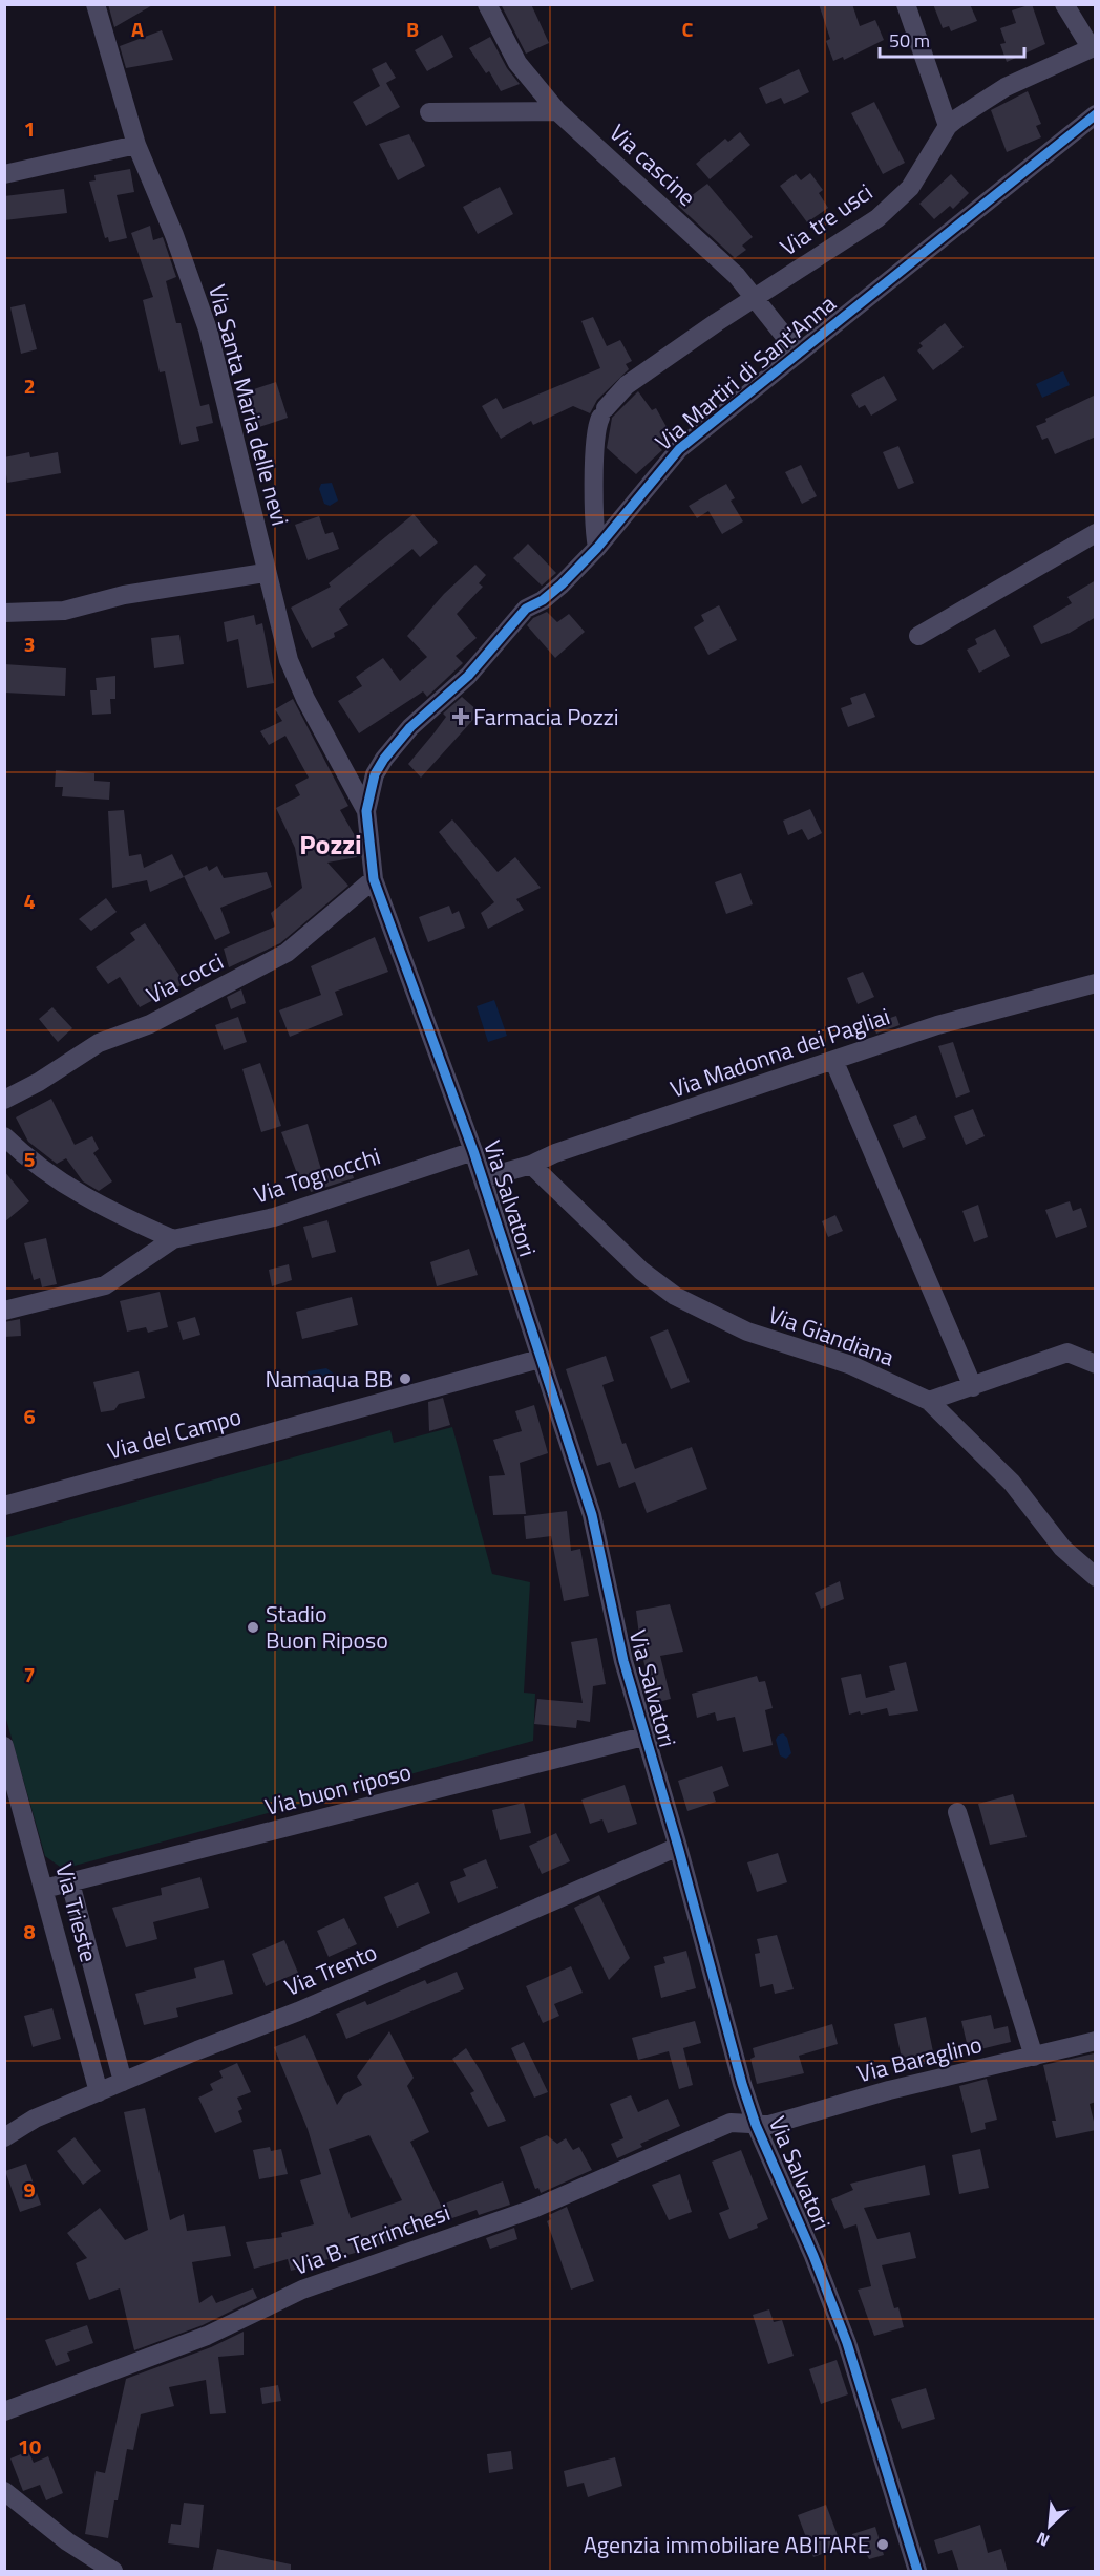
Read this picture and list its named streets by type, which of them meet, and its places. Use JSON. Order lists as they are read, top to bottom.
{
  "streets": {
    "street": [
      "Via cascine",
      "Via tre usci",
      "Via Martiri di Sant'Anna",
      "Via Santa Maria delle nevi",
      "Via cocci",
      "Via Madonna dei Pagliai",
      "Via Tognocchi",
      "Via Salvatori",
      "Via Giandiana",
      "Via del Campo",
      "Via buon riposo",
      "Via Trieste",
      "Via Trento",
      "Via Baraglino",
      "Via B. Terrinchesi"
    ]
  },
  "crossings": [
    ["Via cascine", "Via tre usci"],
    ["Via cascine", "Via Martiri di Sant'Anna"],
    ["Via tre usci", "Via Martiri di Sant'Anna"],
    ["Via Martiri di Sant'Anna", "Via Santa Maria delle nevi"],
    ["Via Martiri di Sant'Anna", "Via Salvatori"],
    ["Via Santa Maria delle nevi", "Via Salvatori"],
    ["Via cocci", "Via Salvatori"],
    ["Via Madonna dei Pagliai", "Via Salvatori"],
    ["Via Madonna dei Pagliai", "Via Giandiana"],
    ["Via Tognocchi", "Via Salvatori"],
    ["Via Salvatori", "Via del Campo"],
    ["Via Salvatori", "Via buon riposo"],
    ["Via Salvatori", "Via Trento"],
    ["Via Salvatori", "Via Baraglino"],
    ["Via Salvatori", "Via B. Terrinchesi"],
    ["Via buon riposo", "Via Trieste"],
    ["Via Trieste", "Via Trento"],
    ["Via Baraglino", "Via B. Terrinchesi"]
  ],
  "districts": ["Pozzi"],
  "places": {
    "health": ["Farmacia Pozzi"],
    "other": ["Namaqua BB", "Stadio Buon Riposo", "Agenzia immobiliare ABITARE"]
  },
  "scale_bar": "50 m",
  "north": "bottom left",
  "grid": {
    "columns": ["A", "B", "C"],
    "rows": [
      "1",
      "2",
      "3",
      "4",
      "5",
      "6",
      "7",
      "8",
      "9",
      "10"
    ]
  }
}
